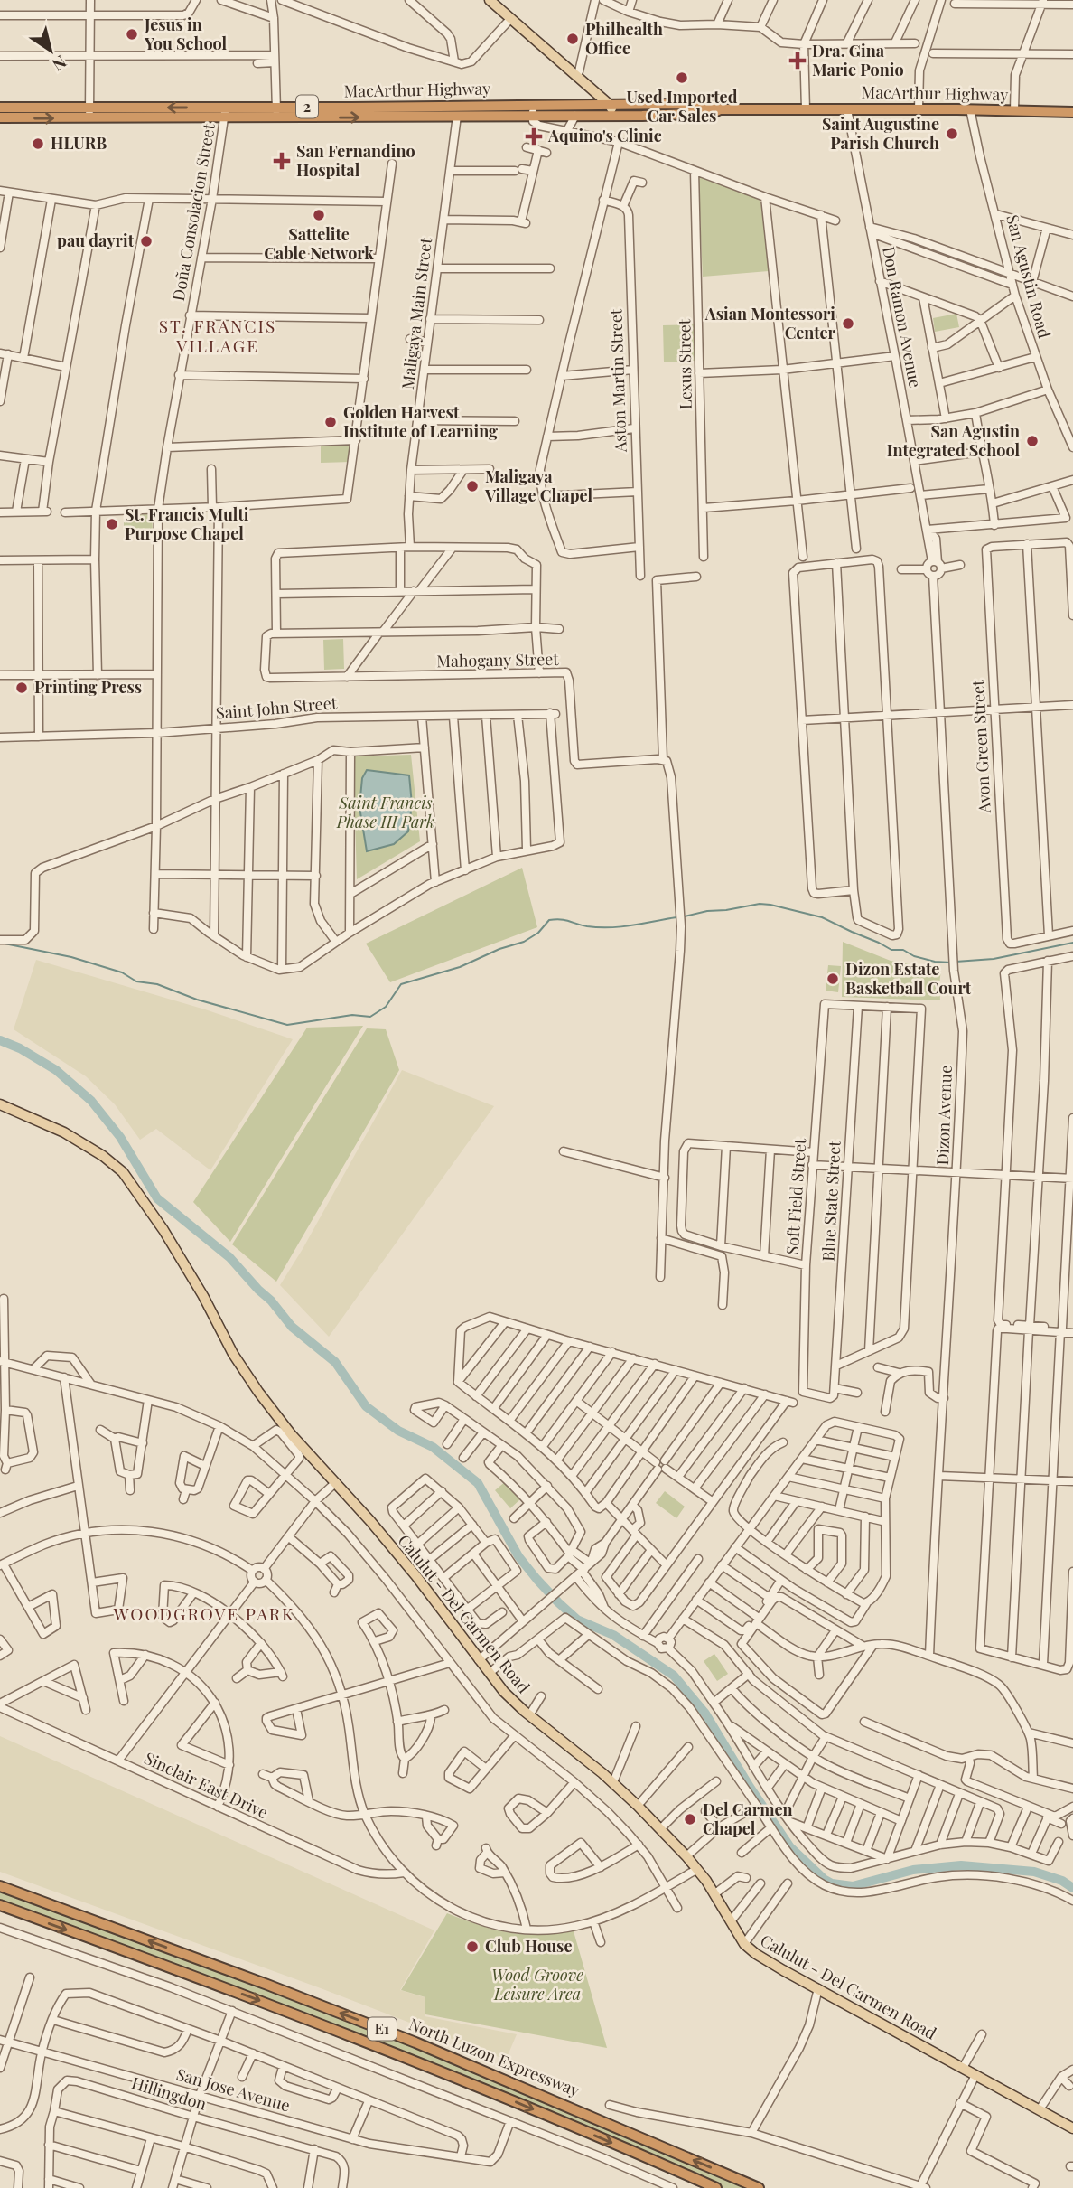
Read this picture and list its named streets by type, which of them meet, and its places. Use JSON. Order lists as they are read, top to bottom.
{
  "streets": {
    "highway": [
      "MacArthur Highway",
      "2",
      "E1",
      "North Luzon Expressway"
    ],
    "main road": ["Calulut - Del Carmen Road"],
    "street": [
      "Doña Consolacion Street",
      "San Agustin Road",
      "Maligaya Main Street",
      "Don Ramon Avenue",
      "Lexus Street",
      "Aston Martin Street",
      "Mahogany Street",
      "Saint John Street",
      "Avon Green Street",
      "Dizon Avenue",
      "Soft Field Street",
      "Blue State Street",
      "Sinclair East Drive",
      "San Jose Avenue",
      "Hillingdon"
    ]
  },
  "crossings": [
    ["MacArthur Highway", "Doña Consolacion Street"],
    ["MacArthur Highway", "San Agustin Road"],
    ["MacArthur Highway", "Maligaya Main Street"],
    ["MacArthur Highway", "Don Ramon Avenue"],
    ["Doña Consolacion Street", "Saint John Street"],
    ["Don Ramon Avenue", "Dizon Avenue"],
    ["Soft Field Street", "Blue State Street"]
  ],
  "districts": ["ST. FRANCIS VILLAGE", "WOODGROVE PARK"],
  "parks": ["Saint Francis Phase III Park", "Wood Groove Leisure Area"],
  "places": {
    "other": [
      "Jesus in You School",
      "Philhealth Office",
      "Used Imported Car Sales",
      "Saint Augustine Parish Church",
      "HLURB",
      "Sattelite Cable Network",
      "pau dayrit",
      "Asian Montessori Center",
      "Golden Harvest Institute of Learning",
      "San Agustin Integrated School",
      "Maligaya Village Chapel",
      "St. Francis Multi Purpose Chapel",
      "Printing Press",
      "Dizon Estate Basketball Court",
      "Del Carmen Chapel",
      "Club House"
    ],
    "health": ["Dra. Gina Marie Ponio", "Aquino's Clinic", "San Fernandino Hospital"]
  },
  "north": "bottom right"
}
